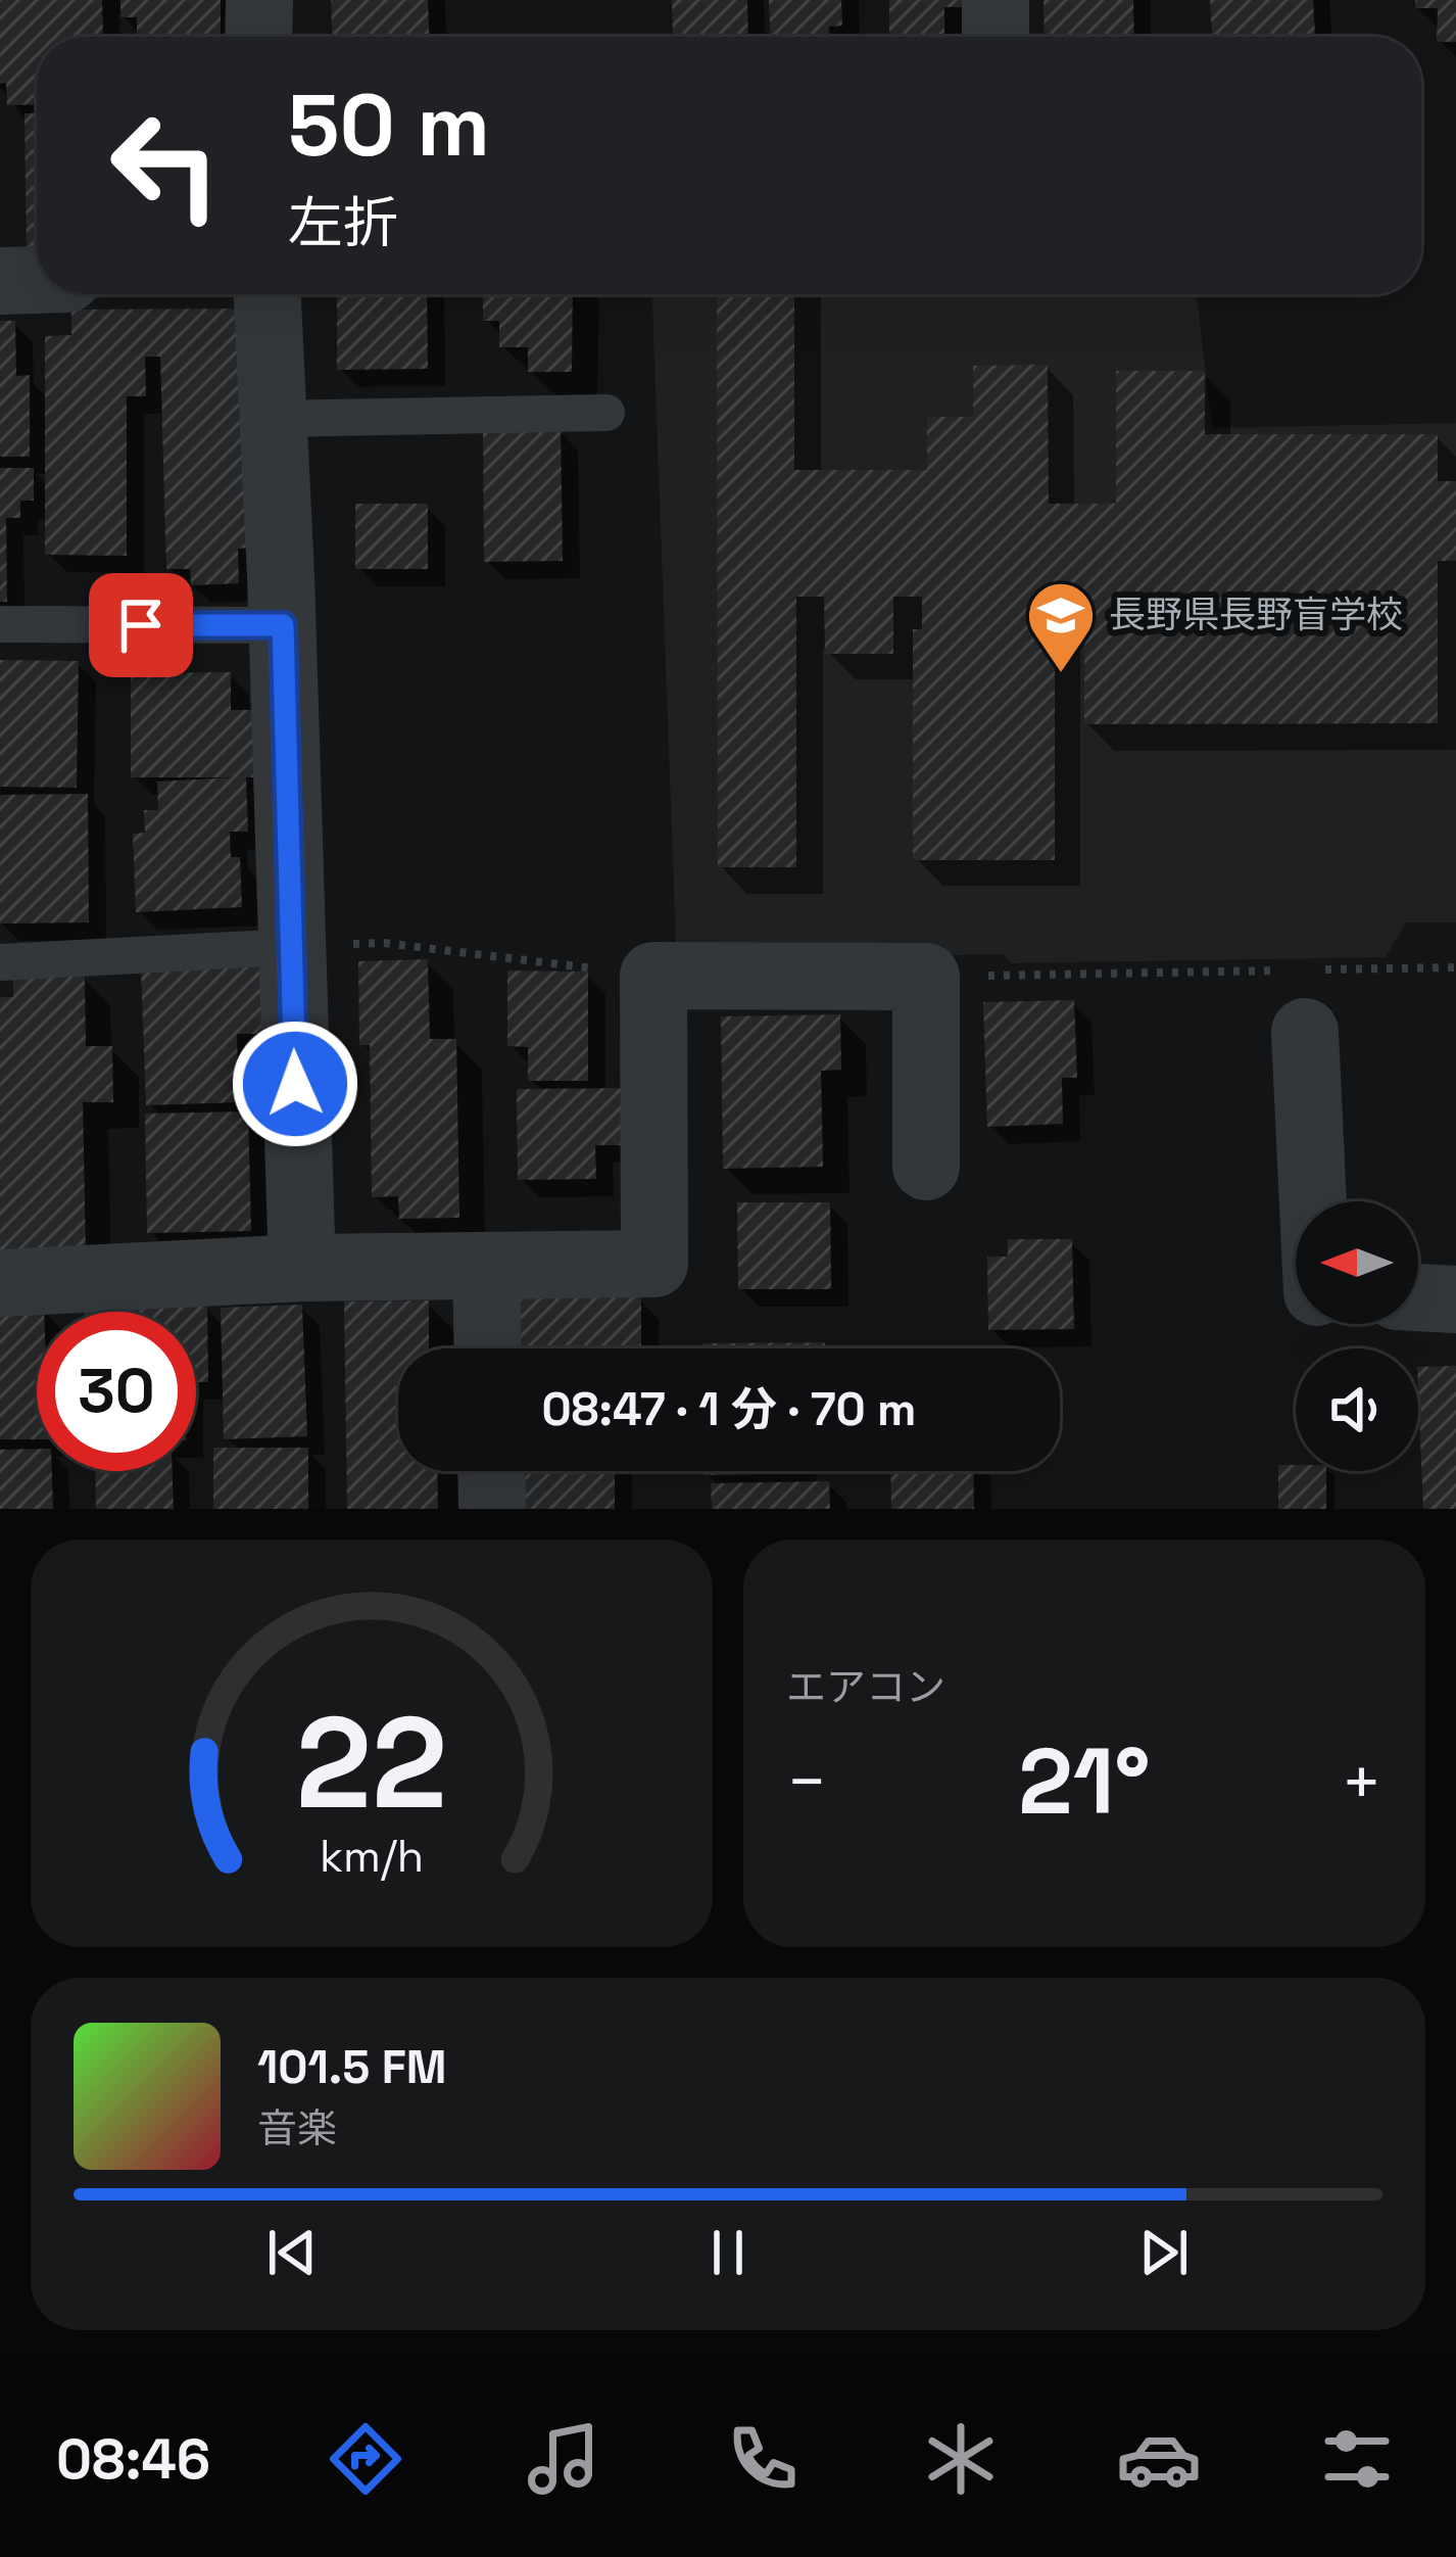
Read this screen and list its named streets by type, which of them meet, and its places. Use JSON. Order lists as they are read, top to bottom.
{
  "places": {
    "school or university": ["長野県長野盲学校"]
  },
  "north": "left",
  "page": {
    "turn": ["50 m", "左折"],
    "limit": "30",
    "trip": "08:47 · 1 分 · 70 m",
    "tile": "エアコン",
    "heat": ["−", "21°", "+"],
    "song": ["101.5 FM", "音楽"],
    "tabs": "08:46",
    "gauge": ["22", "km/h"]
  }
}
